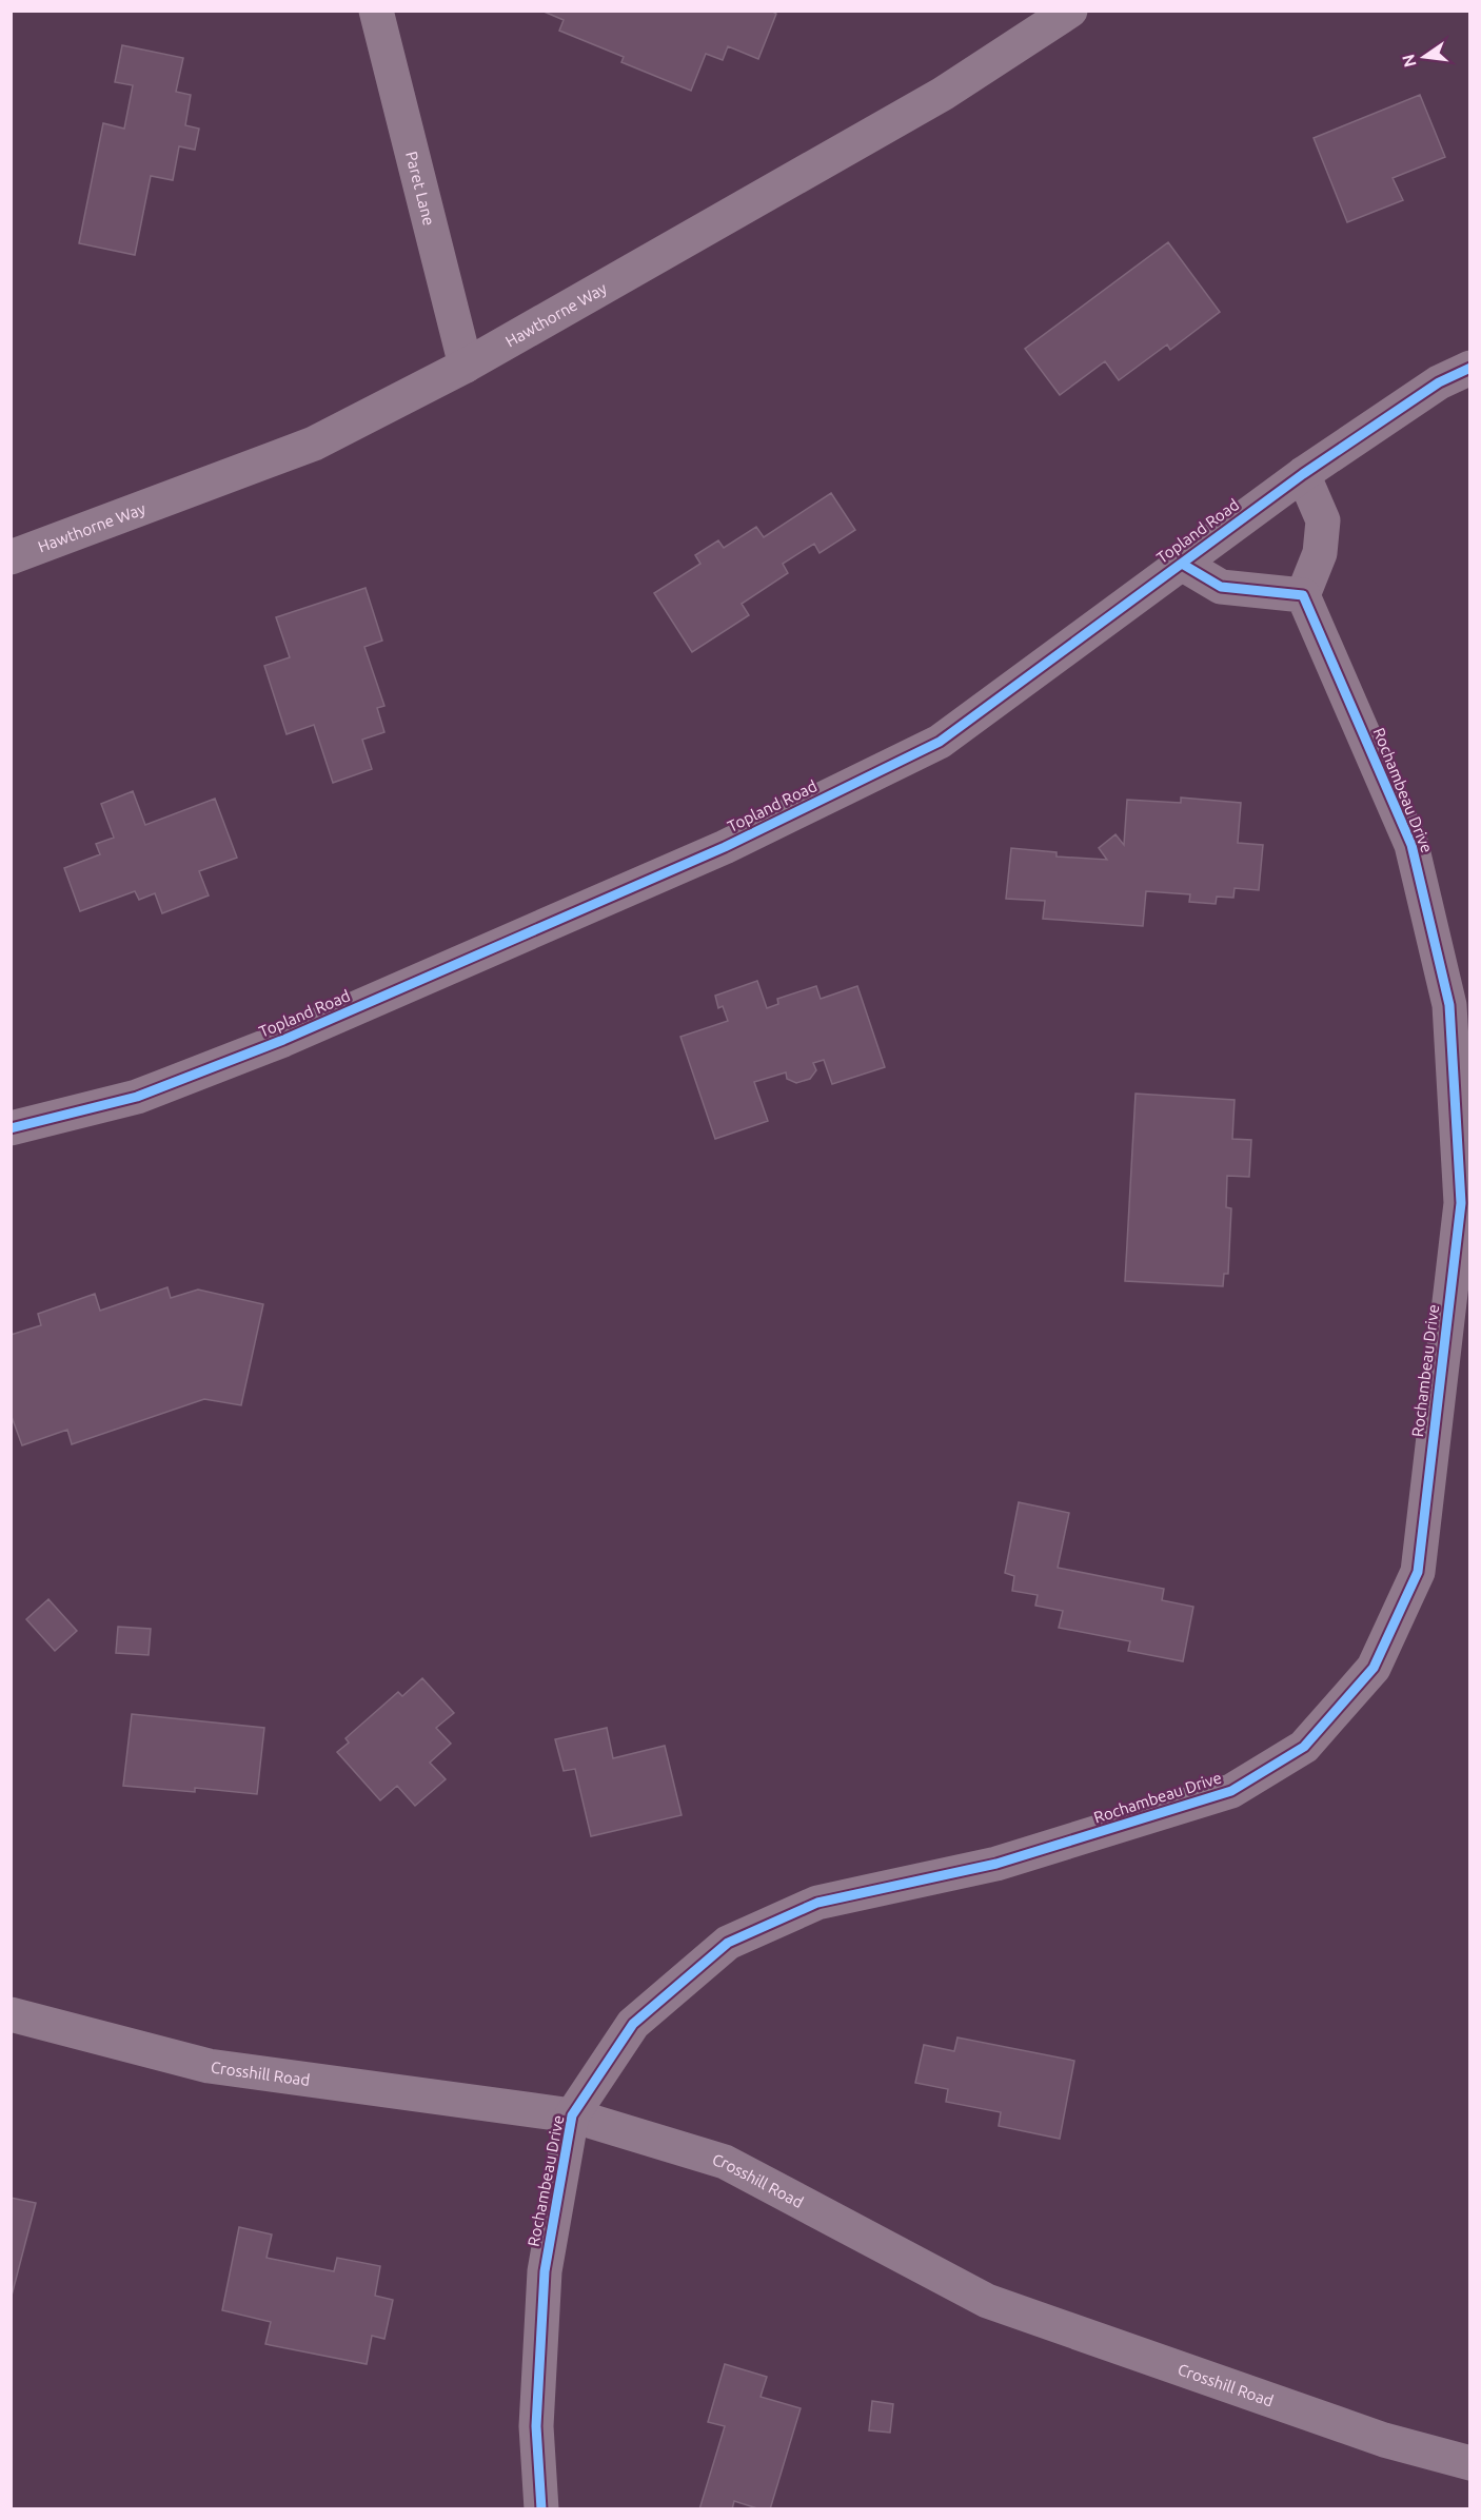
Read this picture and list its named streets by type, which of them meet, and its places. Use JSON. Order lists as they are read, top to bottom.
{
  "streets": {
    "street": [
      "Paret Lane",
      "Hawthorne Way",
      "Topland Road",
      "Rochambeau Drive",
      "Crosshill Road"
    ]
  },
  "crossings": [
    ["Paret Lane", "Hawthorne Way"],
    ["Rochambeau Drive", "Crosshill Road"]
  ],
  "north": "left"
}
